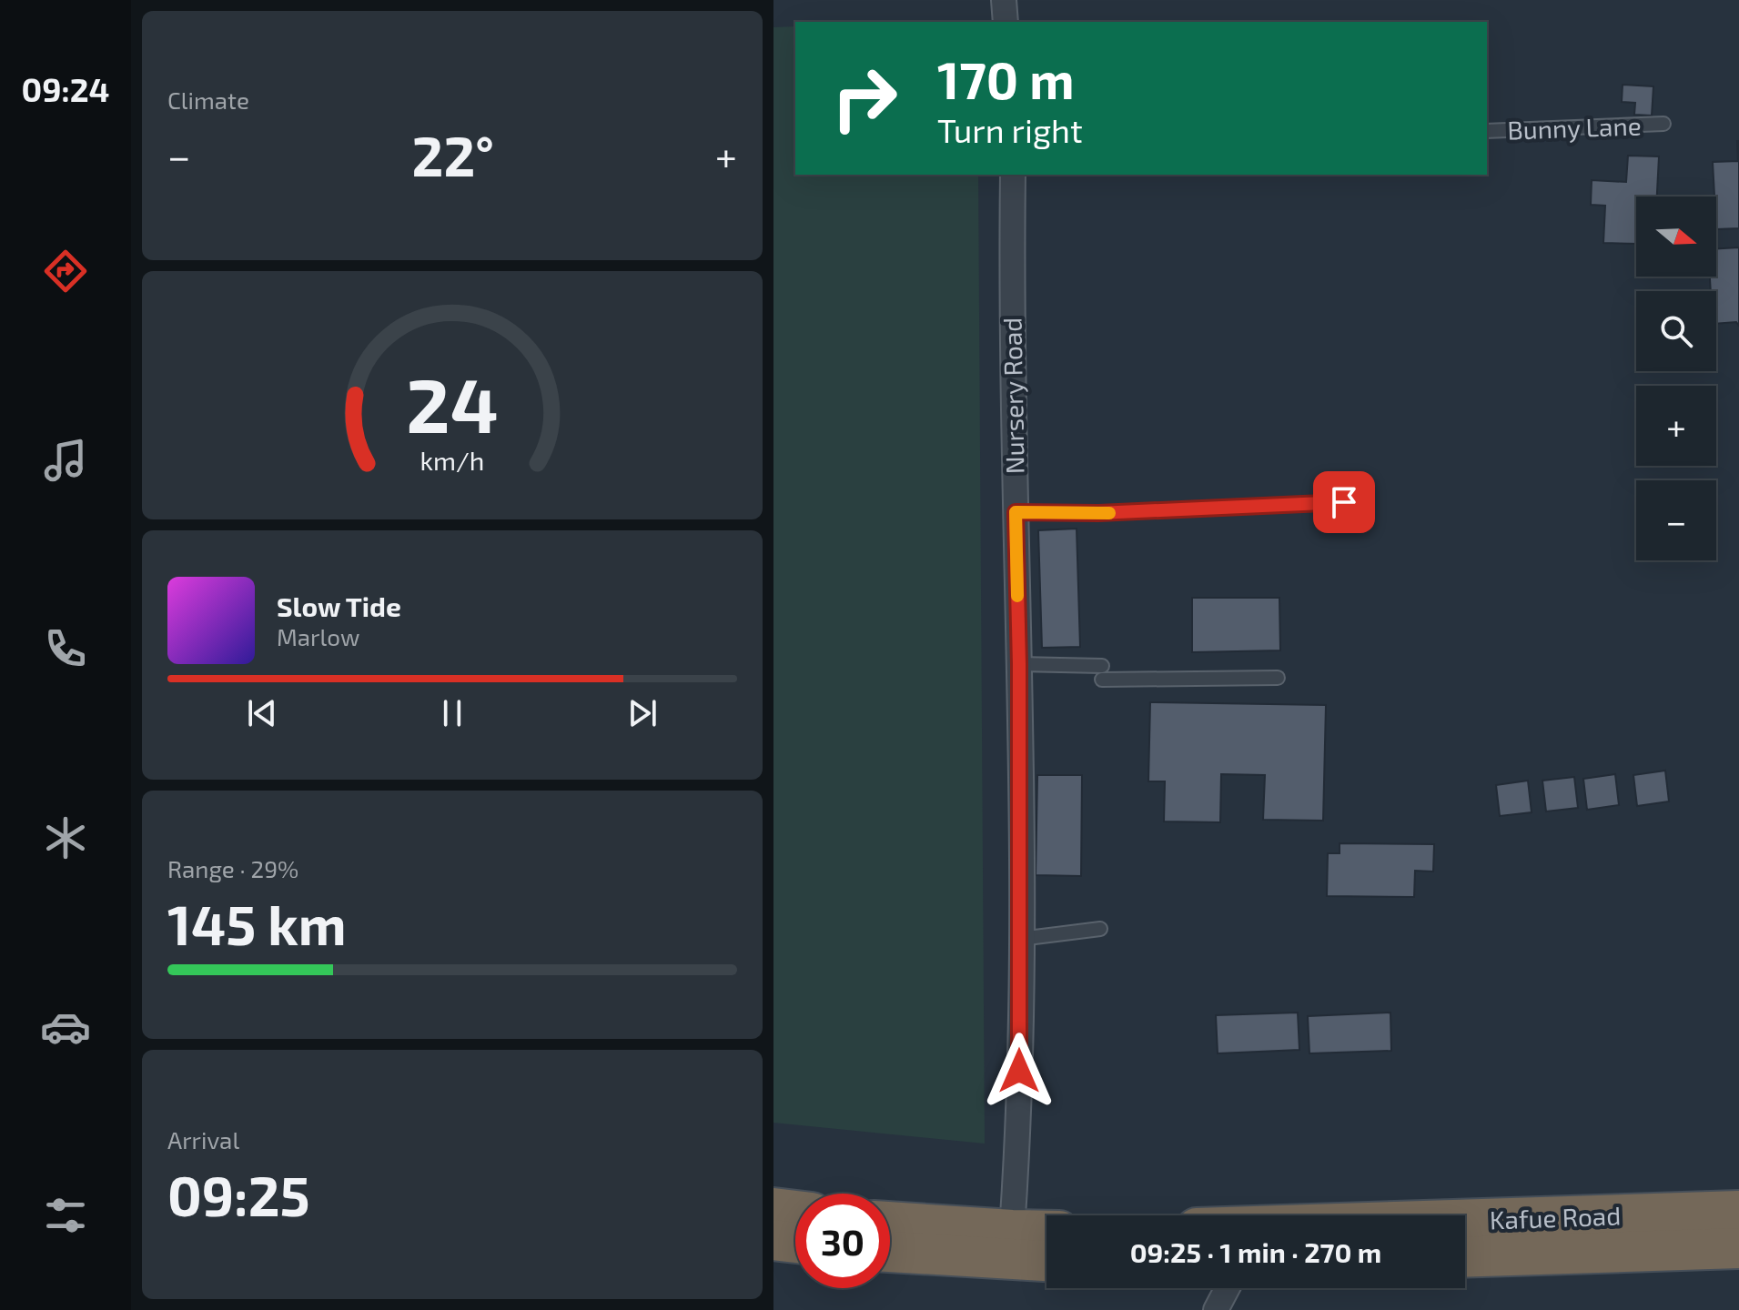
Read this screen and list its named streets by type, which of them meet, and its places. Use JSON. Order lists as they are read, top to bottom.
{
  "streets": {
    "highway": ["Kafue Road"],
    "street": ["Nursery Road"],
    "lane": ["Bunny Lane"]
  },
  "north": "right",
  "page": {
    "tabs": "09:24",
    "tile": [
      "Climate",
      ["Range · 29%", "145 km"],
      ["Arrival", "09:25"]
    ],
    "turn": ["170 m", "Turn right"],
    "heat": ["−", "22°", "+"],
    "map_buttons": ["+", "−"],
    "song": ["Slow Tide", "Marlow"],
    "limit": "30",
    "trip": "09:25 · 1 min · 270 m",
    "gauge": ["24", "km/h"]
  }
}
